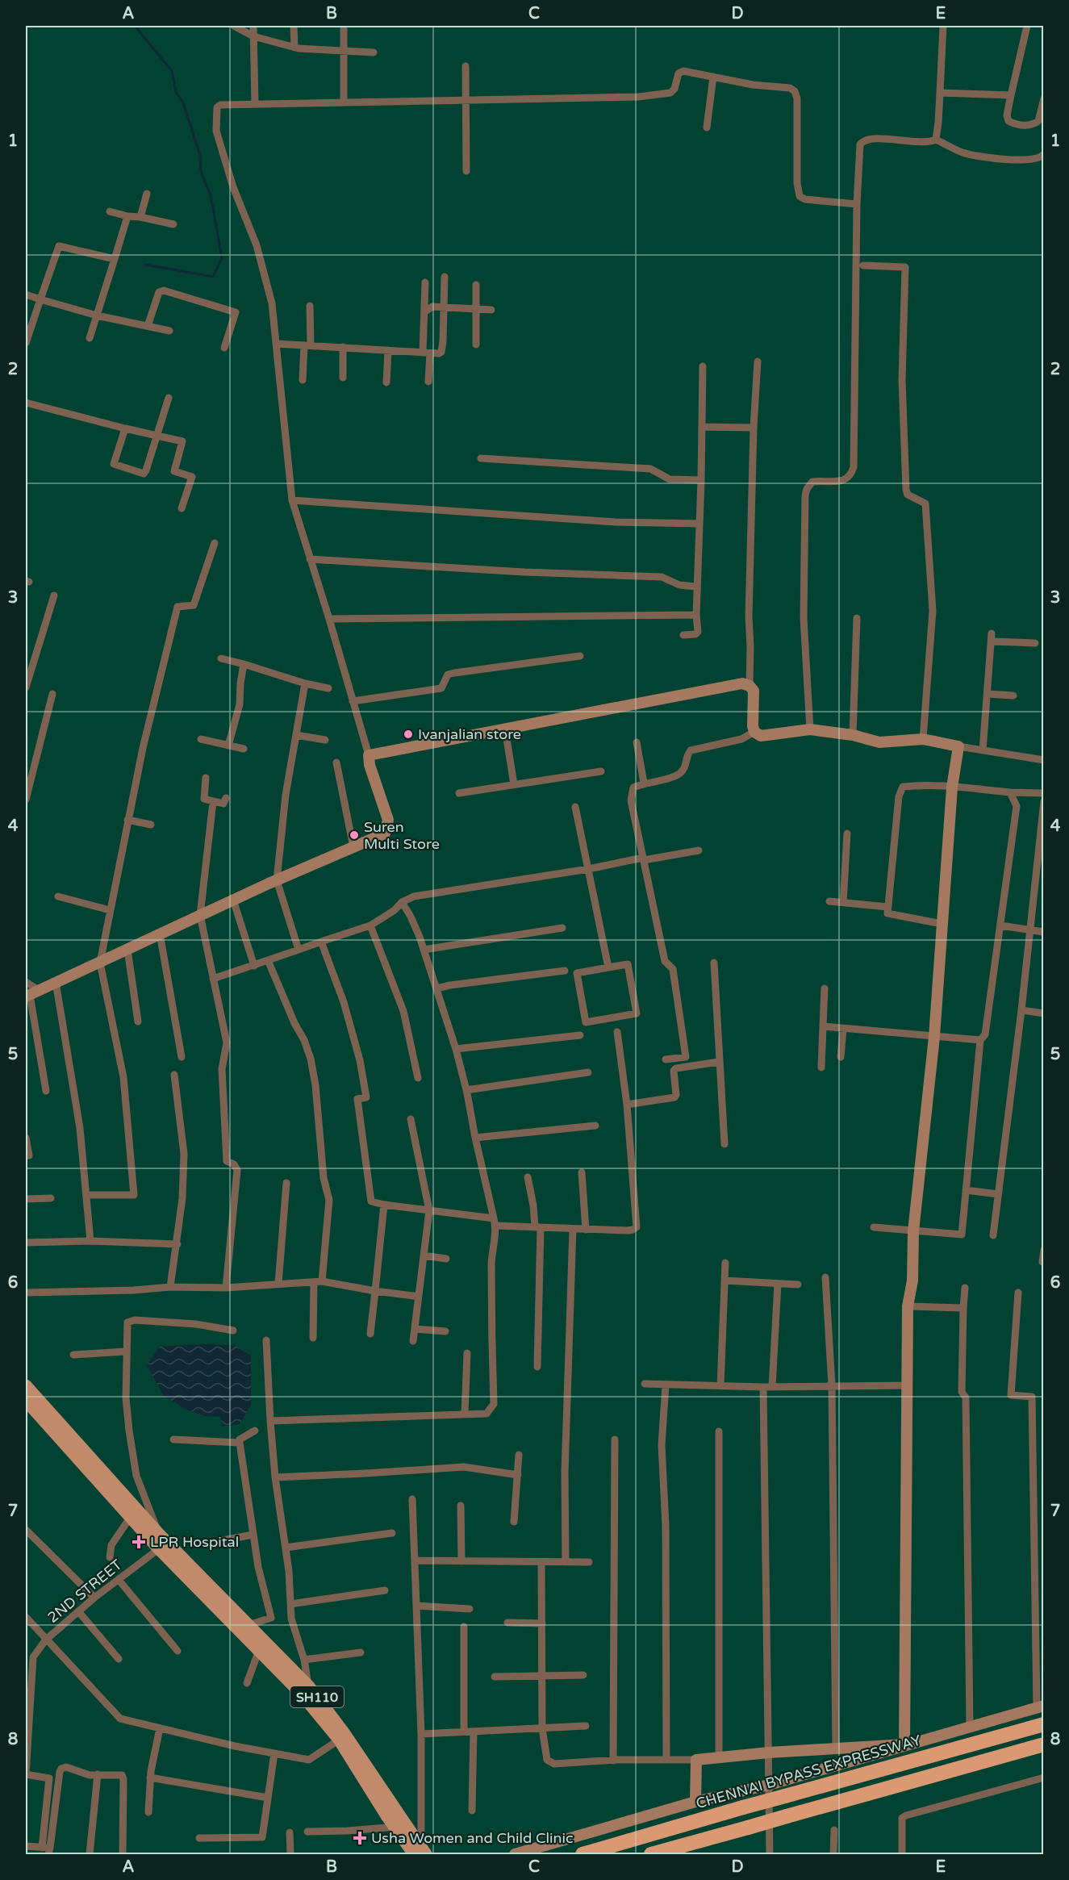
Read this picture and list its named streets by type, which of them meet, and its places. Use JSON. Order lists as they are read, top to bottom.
{
  "streets": {
    "highway": ["CHENNAI BYPASS EXPRESSWAY"],
    "main road": ["SH110"],
    "street": ["2ND STREET"]
  },
  "crossings": [
    ["2ND STREET", "SH110"]
  ],
  "places": {
    "other": ["Ivanjalian store", "Suren Multi Store"],
    "health": ["LPR Hospital", "Usha Women and Child Clinic"]
  },
  "grid": {
    "columns": [
      "A",
      "B",
      "C",
      "D",
      "E"
    ],
    "rows": [
      "1",
      "2",
      "3",
      "4",
      "5",
      "6",
      "7",
      "8"
    ]
  }
}
